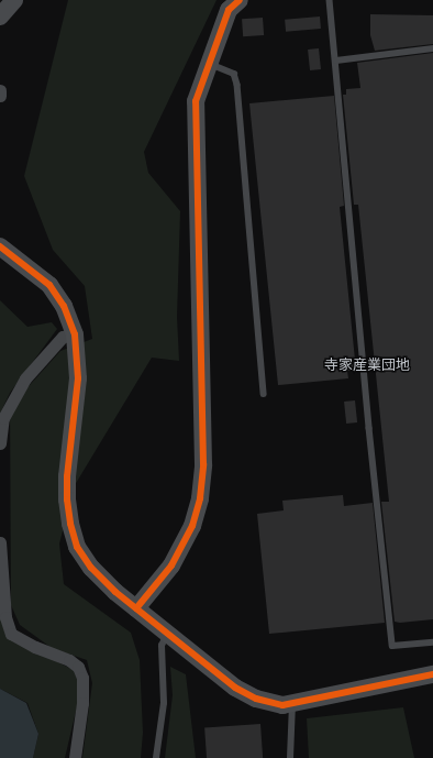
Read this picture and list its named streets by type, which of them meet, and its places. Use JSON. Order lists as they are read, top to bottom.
{
  "districts": ["寺家産業団地"]
}
